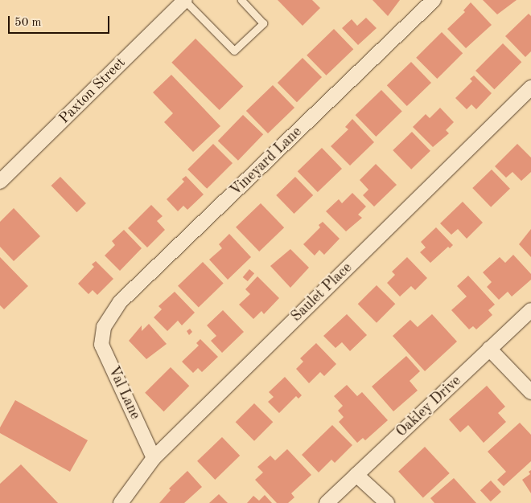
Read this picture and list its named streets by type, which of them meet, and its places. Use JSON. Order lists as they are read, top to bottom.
{
  "streets": {
    "street": [
      "Paxton Street",
      "Vineyard Lane",
      "Saulet Place",
      "Val Lane",
      "Oakley Drive"
    ]
  },
  "crossings": [
    ["Vineyard Lane", "Val Lane"],
    ["Saulet Place", "Val Lane"]
  ],
  "scale_bar": "50 m"
}
